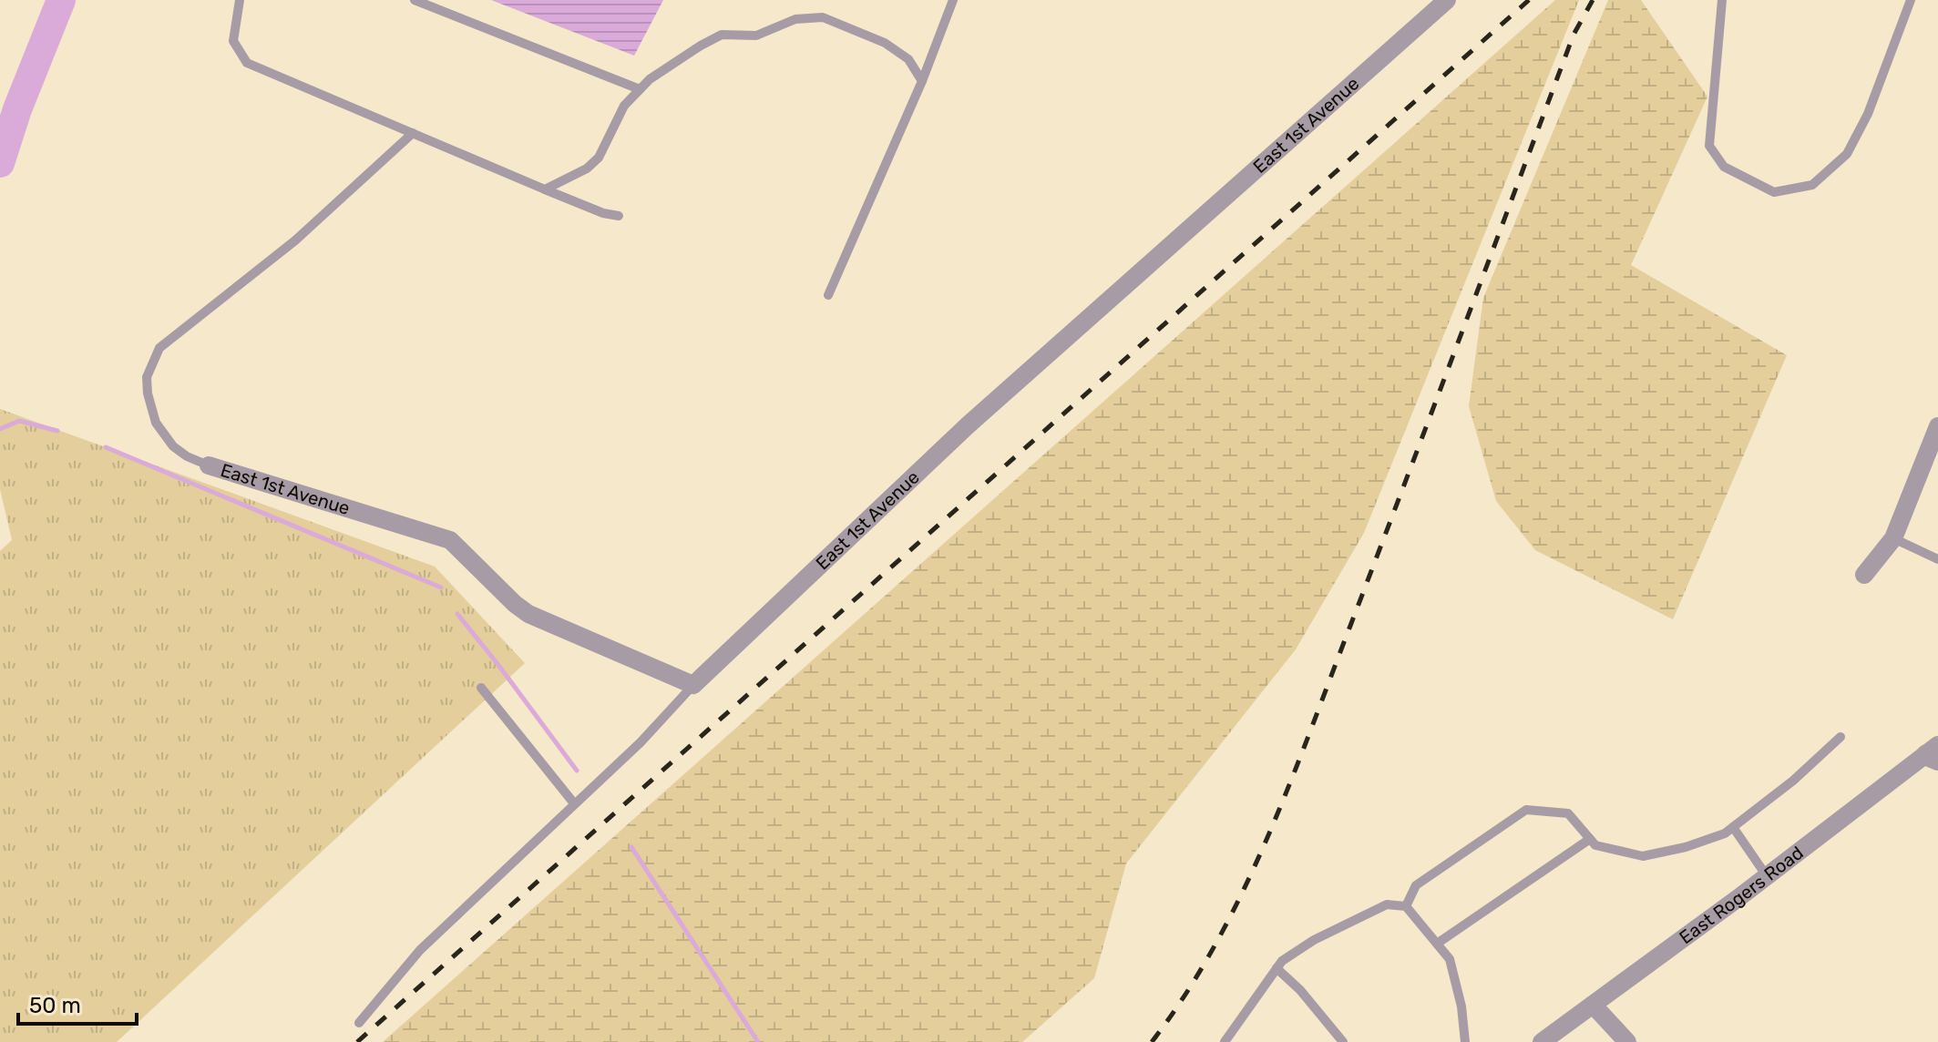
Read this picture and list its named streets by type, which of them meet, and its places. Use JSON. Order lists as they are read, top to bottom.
{
  "streets": {
    "street": ["East 1st Avenue", "East Rogers Road"]
  },
  "scale_bar": "50 m"
}
